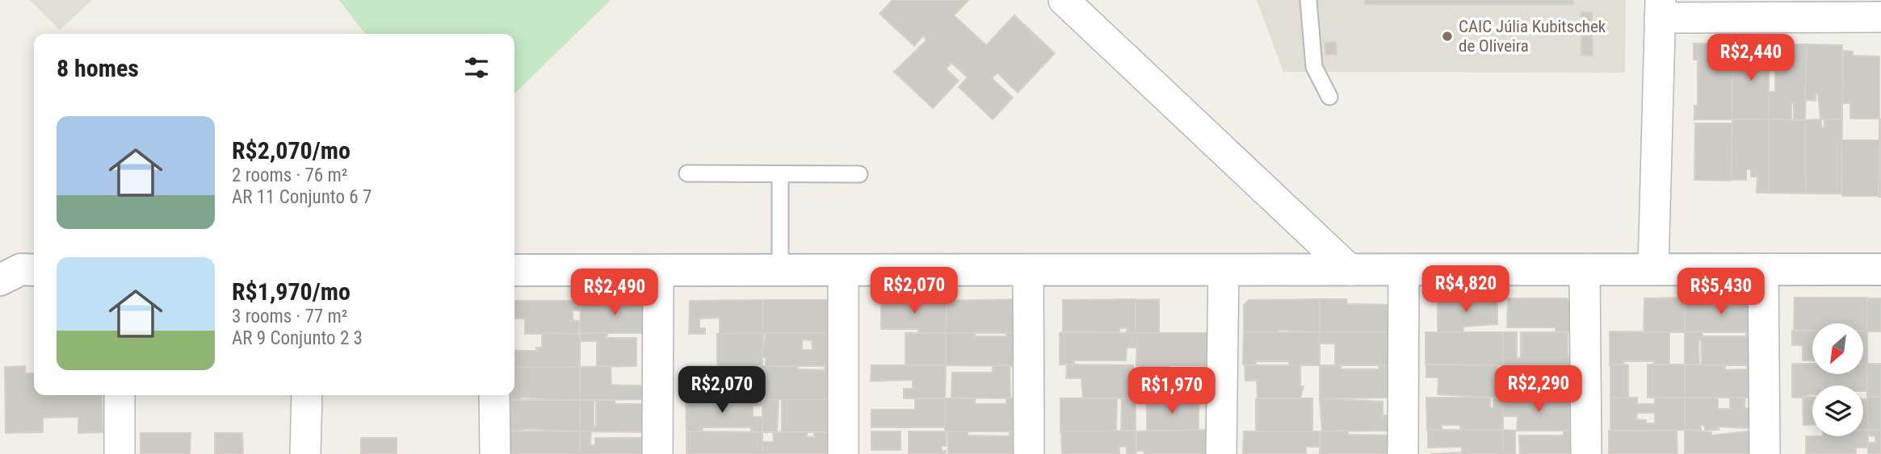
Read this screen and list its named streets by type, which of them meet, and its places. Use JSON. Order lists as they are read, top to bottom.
{
  "places": ["CAIC Júlia Kubitschek de Oliveira"],
  "north": "bottom left",
  "page": {
    "price": [
      "R$2,440",
      "R$4,820",
      "R$2,070",
      "R$5,430",
      "R$2,490",
      "R$2,290",
      "R$2,070",
      "R$1,970"
    ],
    "heading": "8 homes",
    "list": [
      {
        "name": "R$2,070/mo",
        "note": "2 rooms · 76 m² · AR 11 Conjunto 6 7"
      },
      {
        "name": "R$1,970/mo",
        "note": "3 rooms · 77 m² · AR 9 Conjunto 2 3"
      }
    ]
  }
}
